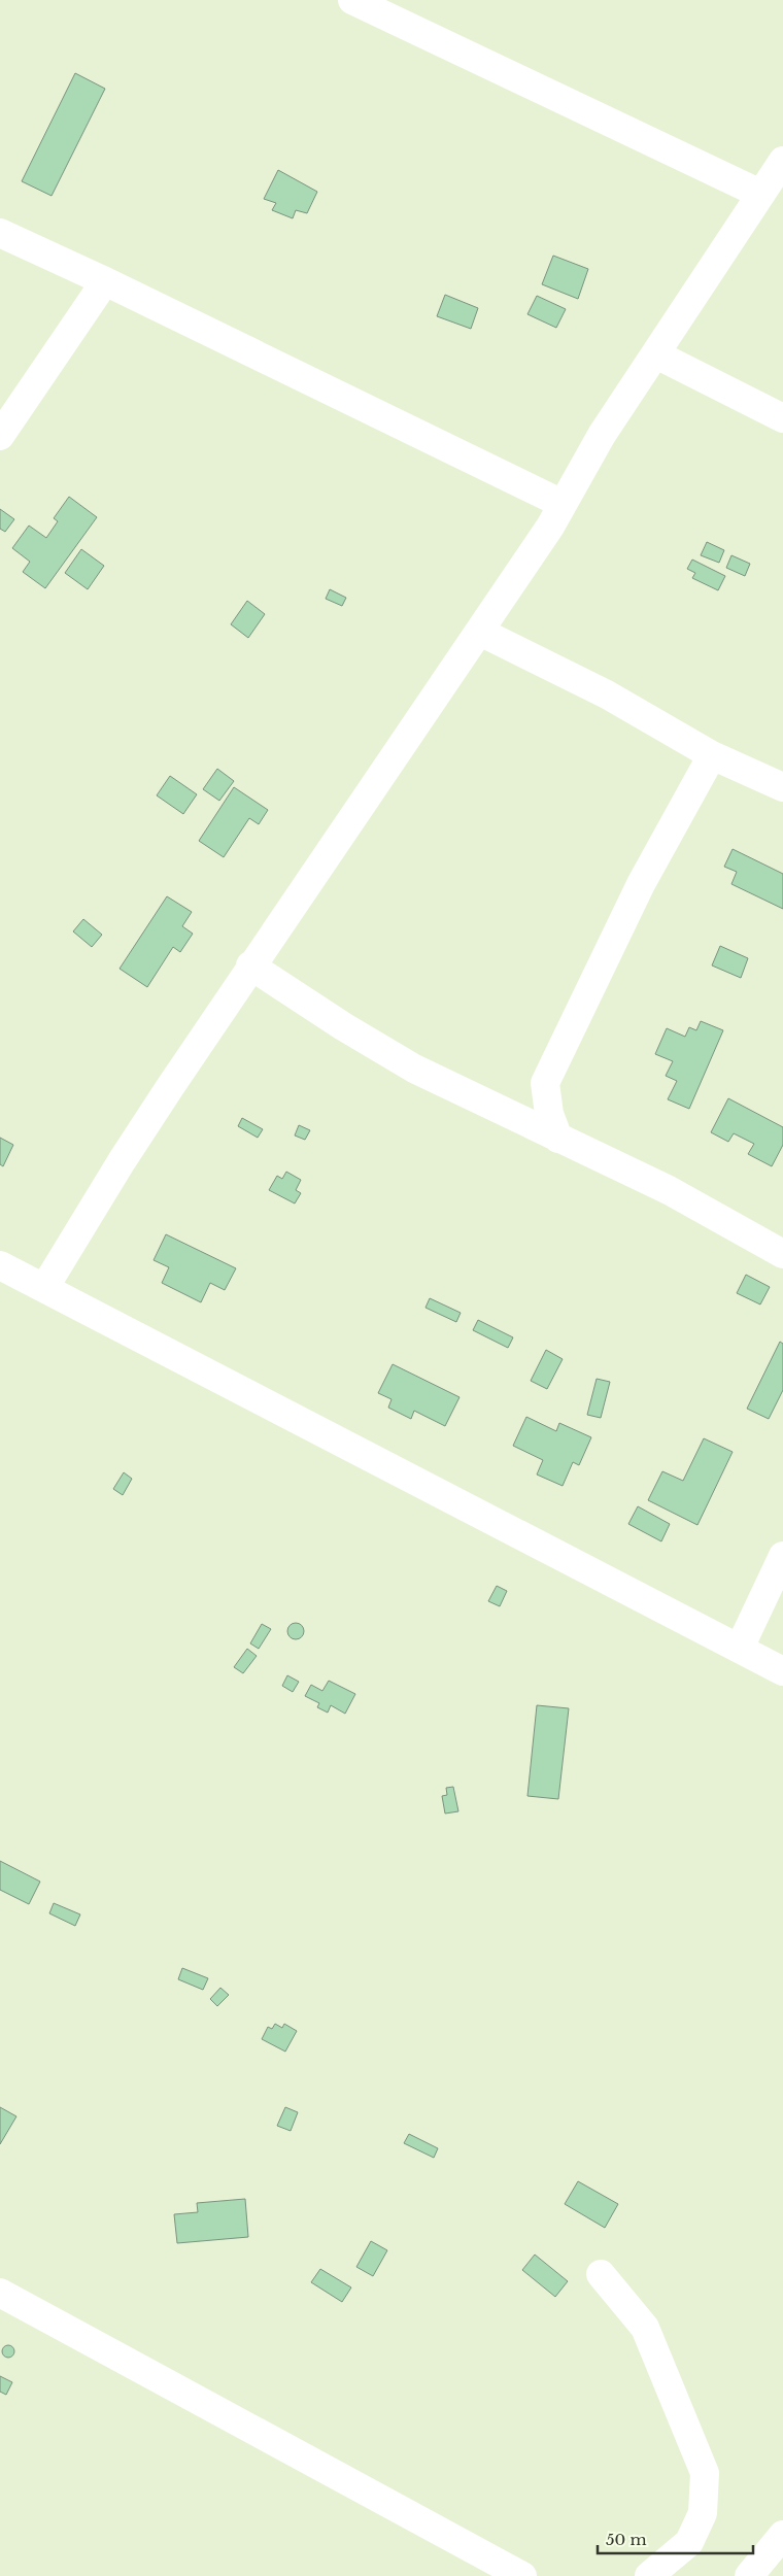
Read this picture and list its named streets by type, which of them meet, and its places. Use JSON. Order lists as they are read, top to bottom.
{
  "scale_bar": "50 m"
}
